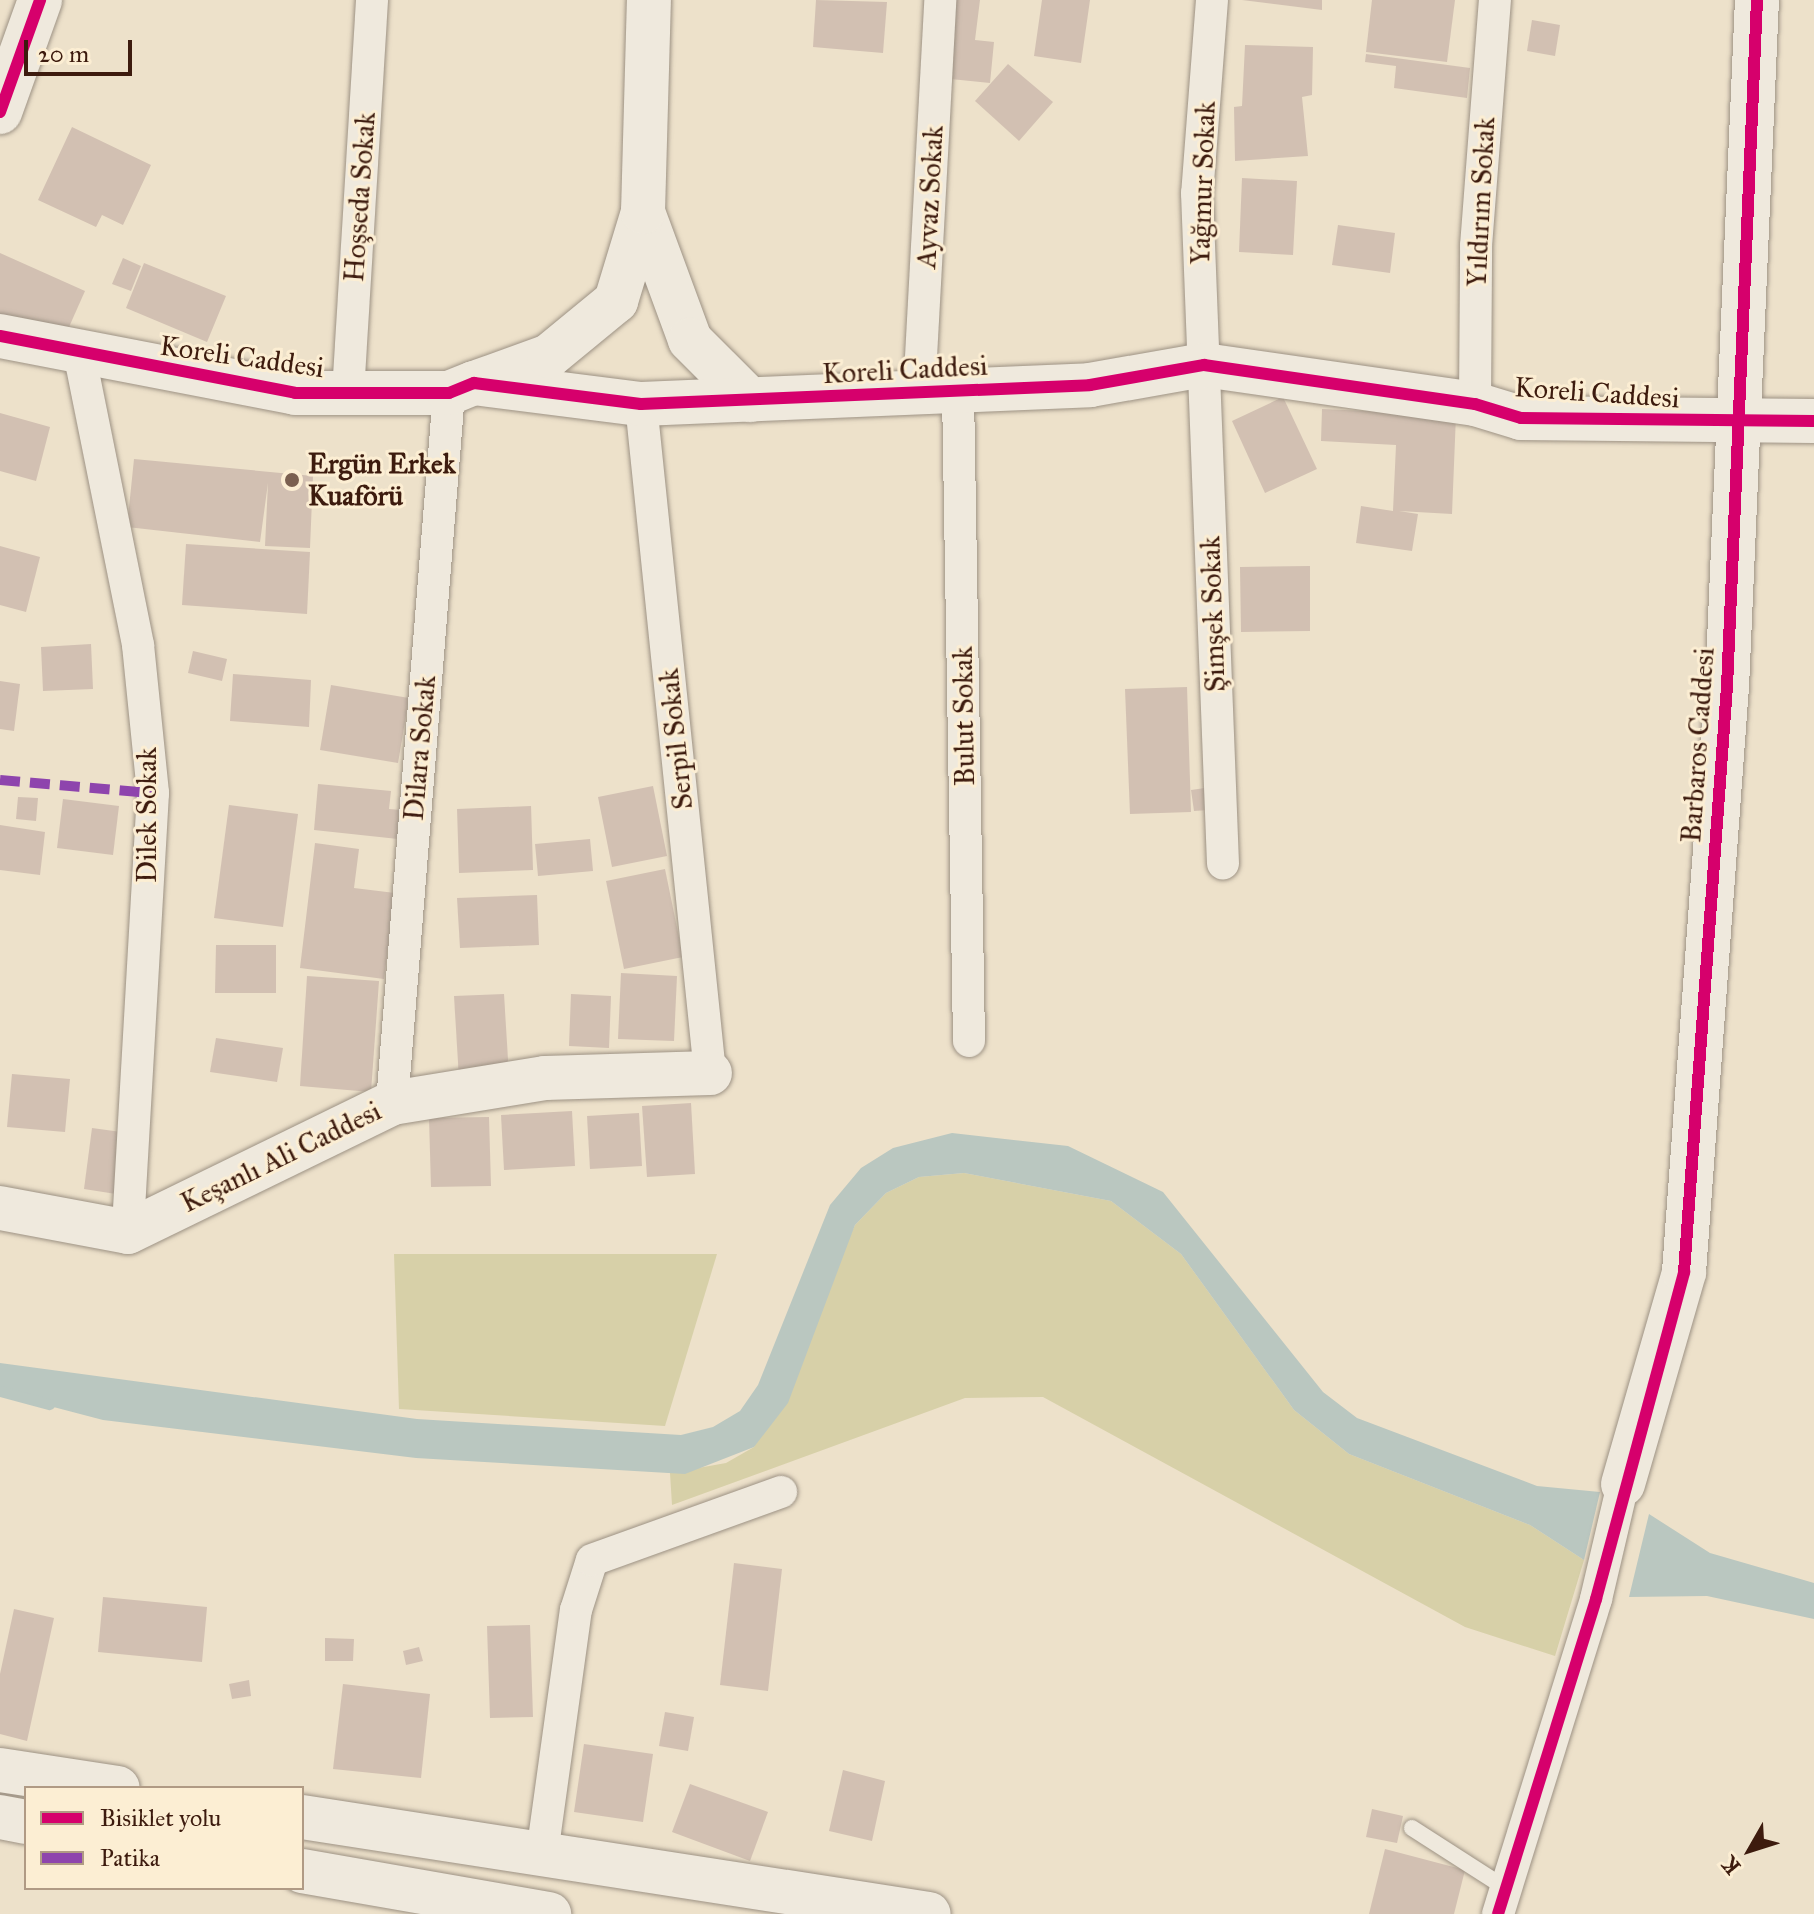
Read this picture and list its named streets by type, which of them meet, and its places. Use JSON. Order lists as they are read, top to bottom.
{
  "streets": {
    "street": [
      "Yağmur Sokak",
      "Hoşseda Sokak",
      "Ayvaz Sokak",
      "Yıldırım Sokak",
      "Koreli Caddesi",
      "Şimşek Sokak",
      "Bulut Sokak",
      "Serpil Sokak",
      "Barbaros Caddesi",
      "Dilara Sokak",
      "Dilek Sokak",
      "Keşanlı Ali Caddesi"
    ]
  },
  "crossings": [
    ["Yağmur Sokak", "Koreli Caddesi"],
    ["Yağmur Sokak", "Şimşek Sokak"],
    ["Hoşseda Sokak", "Koreli Caddesi"],
    ["Ayvaz Sokak", "Koreli Caddesi"],
    ["Ayvaz Sokak", "Bulut Sokak"],
    ["Yıldırım Sokak", "Koreli Caddesi"],
    ["Koreli Caddesi", "Şimşek Sokak"],
    ["Koreli Caddesi", "Bulut Sokak"],
    ["Koreli Caddesi", "Serpil Sokak"],
    ["Koreli Caddesi", "Barbaros Caddesi"],
    ["Koreli Caddesi", "Dilara Sokak"],
    ["Koreli Caddesi", "Dilek Sokak"],
    ["Serpil Sokak", "Keşanlı Ali Caddesi"],
    ["Dilara Sokak", "Keşanlı Ali Caddesi"],
    ["Dilek Sokak", "Keşanlı Ali Caddesi"]
  ],
  "places": ["Ergün Erkek Kuaförü"],
  "legend": ["Bisiklet yolu", "Patika"],
  "scale_bar": "20 m",
  "north": "bottom left"
}
